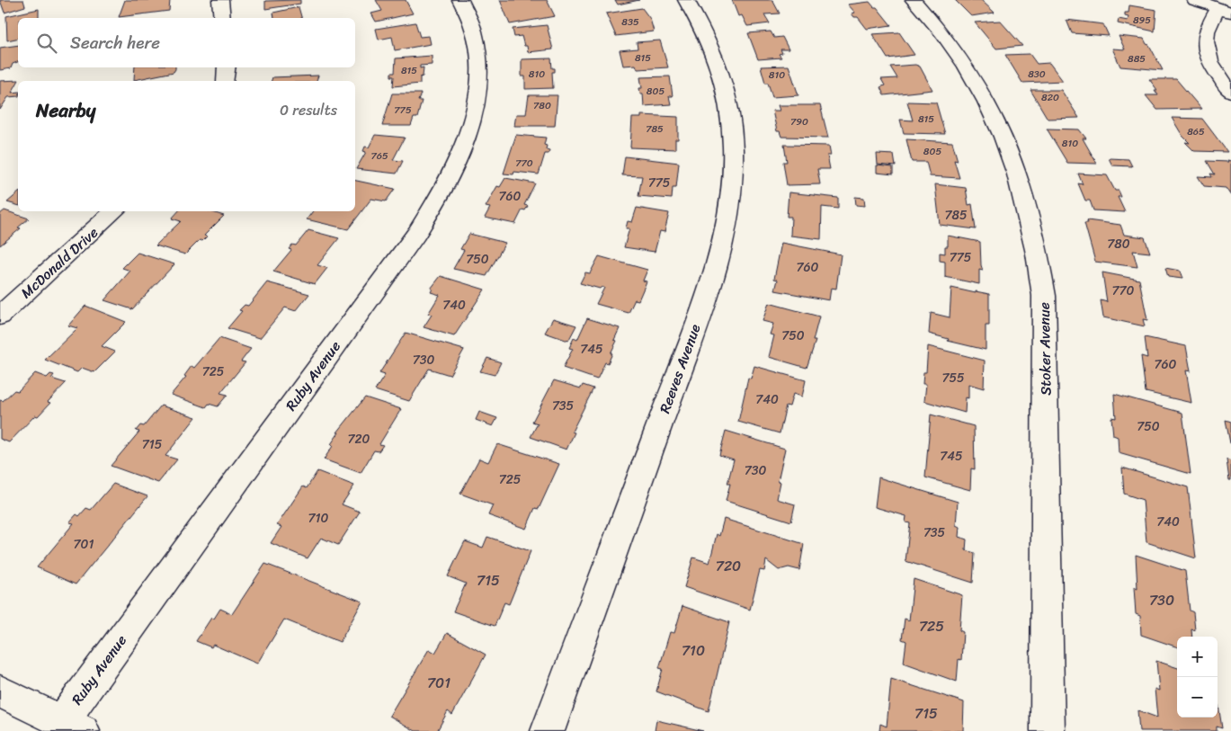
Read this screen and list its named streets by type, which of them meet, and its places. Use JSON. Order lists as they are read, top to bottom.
{
  "streets": {
    "street": [
      "McDonald Drive",
      "Stoker Avenue",
      "Reeves Avenue",
      "Ruby Avenue"
    ]
  },
  "house_numbers": [
    "895",
    "835",
    "815",
    "885",
    "815",
    "810",
    "830",
    "810",
    "805",
    "820",
    "780",
    "775",
    "815",
    "790",
    "785",
    "865",
    "810",
    "805",
    "765",
    "770",
    "775",
    "760",
    "785",
    "780",
    "775",
    "750",
    "760",
    "770",
    "740",
    "750",
    "745",
    "730",
    "760",
    "725",
    "755",
    "740",
    "735",
    "750",
    "720",
    "715",
    "745",
    "730",
    "725",
    "710",
    "740",
    "735",
    "701",
    "720",
    "715",
    "730",
    "725",
    "710",
    "701",
    "715"
  ],
  "page": {
    "search": "Search here",
    "heading": ["Nearby", "0 results"],
    "map_buttons": ["+", "−"]
  }
}
